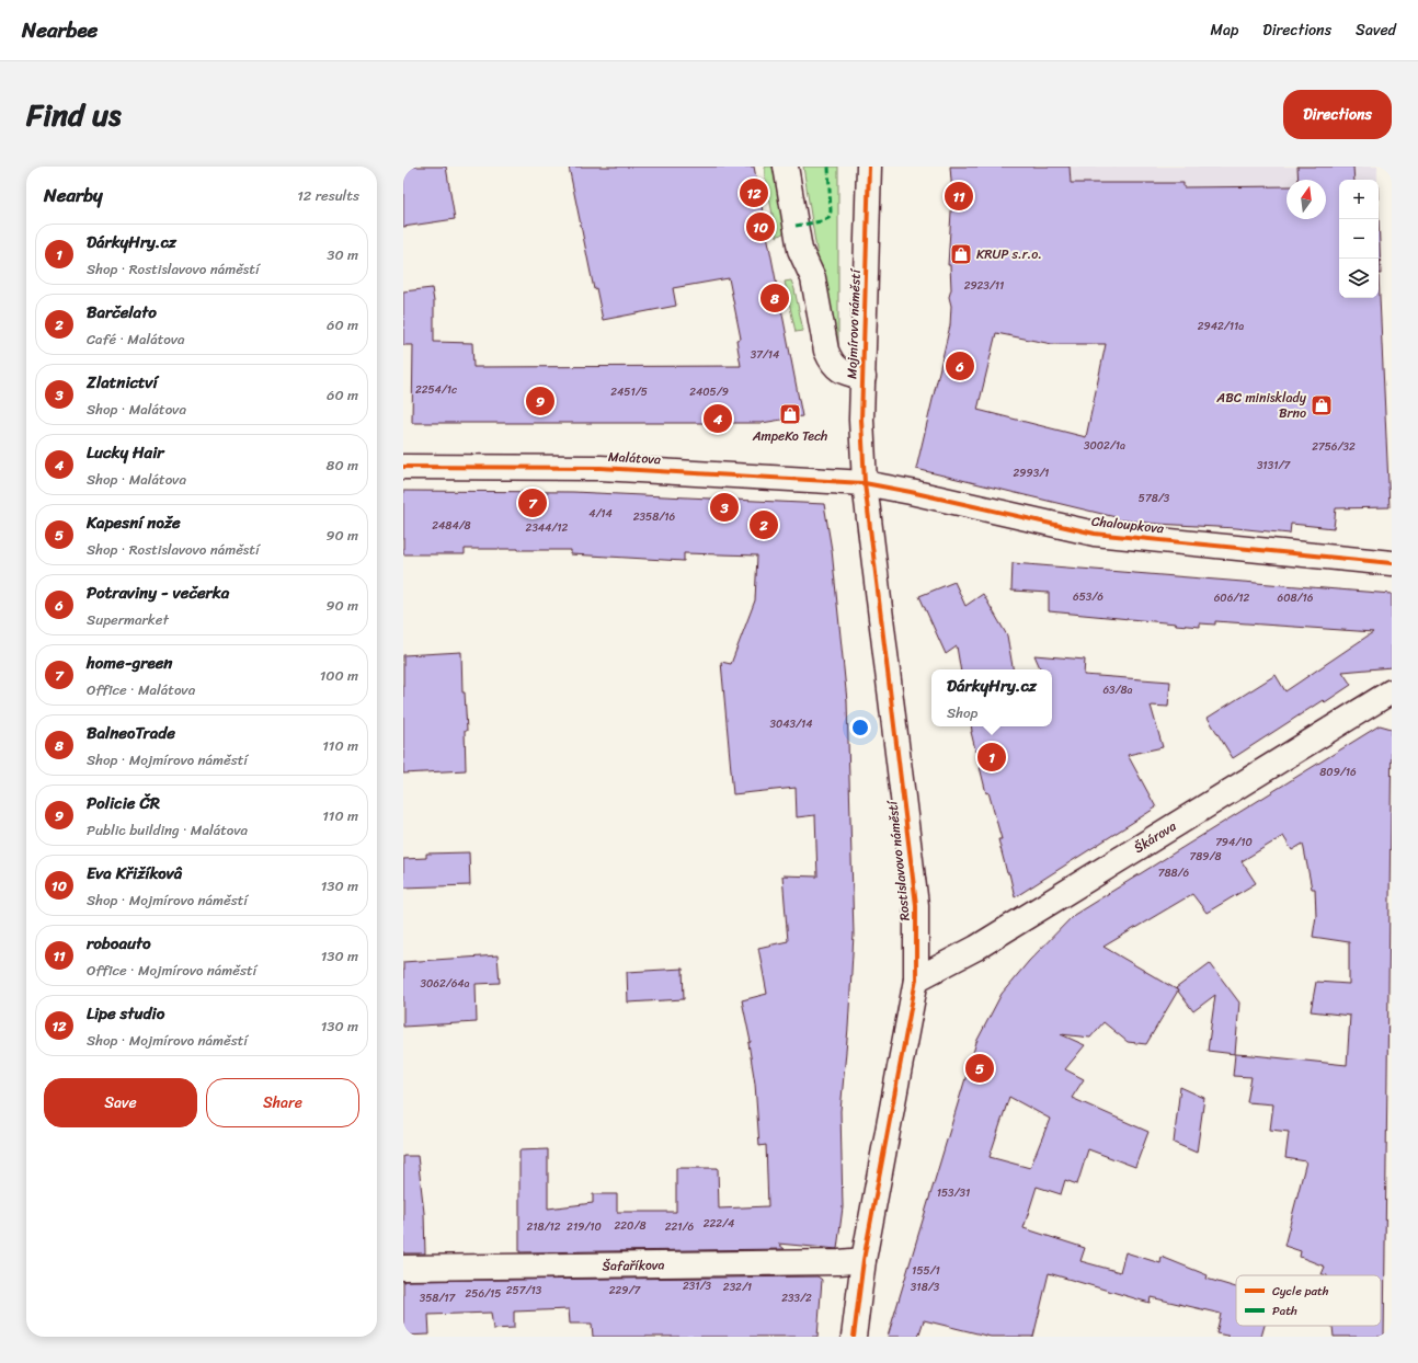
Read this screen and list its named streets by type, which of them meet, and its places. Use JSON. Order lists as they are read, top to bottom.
{
  "streets": {
    "street": [
      "Mojmírovo náměstí",
      "Malátova",
      "Chaloupkova",
      "Škárova",
      "Rostislavovo náměstí",
      "Šafaříkova"
    ]
  },
  "crossings": [
    ["Mojmírovo náměstí", "Malátova"],
    ["Mojmírovo náměstí", "Chaloupkova"],
    ["Mojmírovo náměstí", "Rostislavovo náměstí"],
    ["Malátova", "Chaloupkova"],
    ["Malátova", "Rostislavovo náměstí"],
    ["Chaloupkova", "Rostislavovo náměstí"],
    ["Škárova", "Rostislavovo náměstí"],
    ["Rostislavovo náměstí", "Šafaříkova"]
  ],
  "places": {
    "shop": ["KRUP s.r.o.", "ABC minisklady Brno", "AmpeKo Tech"]
  },
  "house_numbers": [
    "2923/11",
    "2942/11a",
    "37/14",
    "2254/1c",
    "2451/5",
    "2405/9",
    "3002/1a",
    "2756/32",
    "3131/7",
    "2993/1",
    "578/3",
    "4/14",
    "2358/16",
    "2484/8",
    "2344/12",
    "653/6",
    "606/12",
    "608/16",
    "63/8a",
    "3043/14",
    "809/16",
    "794/10",
    "789/8",
    "788/6",
    "3062/64a",
    "153/31",
    "222/4",
    "220/8",
    "218/12",
    "219/10",
    "221/6",
    "155/1",
    "231/3",
    "232/1",
    "318/3",
    "257/13",
    "229/7",
    "256/15",
    "358/17",
    "233/2"
  ],
  "legend": ["Cycle path", "Path"],
  "north": "top",
  "page": {
    "header": "Nearbee",
    "nav": ["Map", "Directions", "Saved"],
    "title": "Find us",
    "buttons": [
      "Directions",
      ["Save", "Share"]
    ],
    "heading": ["Nearby", "12 results"],
    "pins": [
      "12",
      "11",
      "10",
      "8",
      "6",
      "9",
      "4",
      "7",
      "3",
      "2",
      "1",
      "5"
    ],
    "map_buttons": ["+", "−"],
    "list": [
      {
        "mark": "1",
        "name": "DárkyHry.cz",
        "note": "Shop · Rostislavovo náměstí",
        "value": "30 m"
      },
      {
        "mark": "2",
        "name": "Barčelato",
        "note": "Café · Malátova",
        "value": "60 m"
      },
      {
        "mark": "3",
        "name": "Zlatnictví",
        "note": "Shop · Malátova",
        "value": "60 m"
      },
      {
        "mark": "4",
        "name": "Lucky Hair",
        "note": "Shop · Malátova",
        "value": "80 m"
      },
      {
        "mark": "5",
        "name": "Kapesní nože",
        "note": "Shop · Rostislavovo náměstí",
        "value": "90 m"
      },
      {
        "mark": "6",
        "name": "Potraviny - večerka",
        "note": "Supermarket",
        "value": "90 m"
      },
      {
        "mark": "7",
        "name": "home-green",
        "note": "Office · Malátova",
        "value": "100 m"
      },
      {
        "mark": "8",
        "name": "BalneoTrade",
        "note": "Shop · Mojmírovo náměstí",
        "value": "110 m"
      },
      {
        "mark": "9",
        "name": "Policie ČR",
        "note": "Public building · Malátova",
        "value": "110 m"
      },
      {
        "mark": "10",
        "name": "Eva Křižíkovâ",
        "note": "Shop · Mojmírovo náměstí",
        "value": "130 m"
      },
      {
        "mark": "11",
        "name": "roboauto",
        "note": "Office · Mojmírovo náměstí",
        "value": "130 m"
      },
      {
        "mark": "12",
        "name": "Lipe studio",
        "note": "Shop · Mojmírovo náměstí",
        "value": "130 m"
      }
    ],
    "popup": ["DárkyHry.cz", "Shop"]
  }
}
